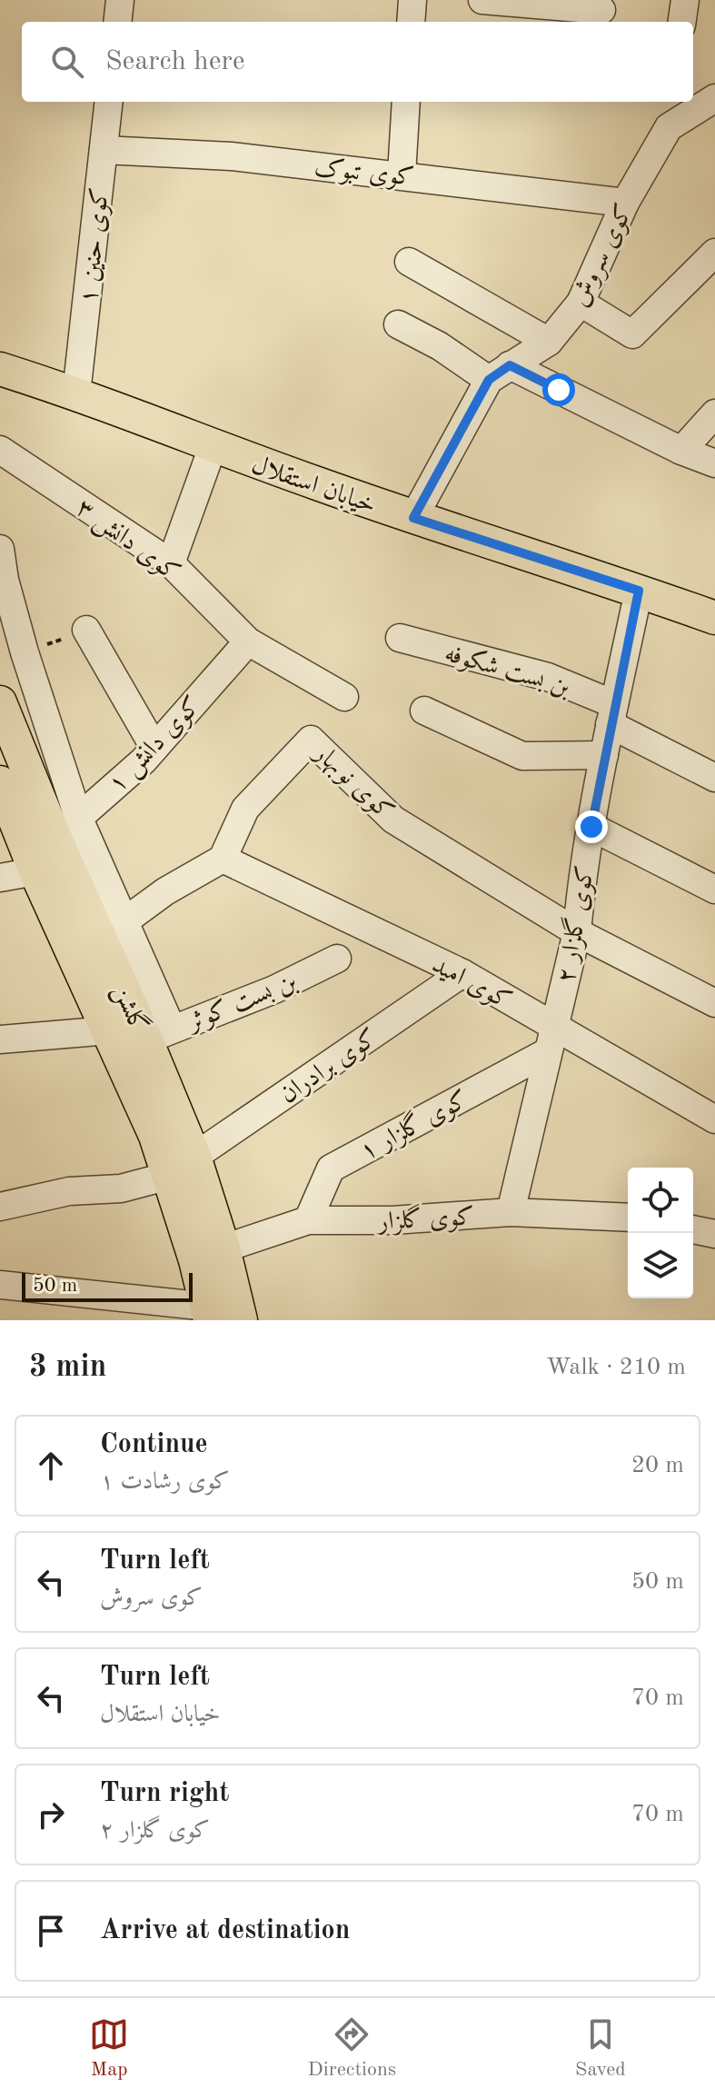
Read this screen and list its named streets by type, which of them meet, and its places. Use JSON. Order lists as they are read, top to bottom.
{
  "streets": {
    "main road": ["خیابان استقلال", "گلشن"],
    "street": [
      "کوی تبوک",
      "کوی حنین ۱",
      "کوی سروش",
      "کوی دانش ۳",
      "بن بست شکوفه",
      "کوی دانش ۱",
      "کوی نوبهار",
      "کوی گلزار ۲",
      "کوی امید",
      "بن بست کوثر",
      "کوی برادران",
      "کوی گلزار ۱",
      "کوی گلزار"
    ]
  },
  "crossings": [
    ["کوی تبوک", "کوی حنین ۱"],
    ["کوی تبوک", "کوی سروش"],
    ["کوی حنین ۱", "خیابان استقلال"],
    ["خیابان استقلال", "کوی گلزار ۲"],
    ["کوی دانش ۳", "کوی دانش ۱"],
    ["بن بست شکوفه", "کوی گلزار ۲"],
    ["کوی دانش ۱", "گلشن"],
    ["کوی نوبهار", "کوی گلزار ۲"],
    ["کوی نوبهار", "کوی امید"],
    ["کوی گلزار ۲", "کوی امید"],
    ["کوی گلزار ۲", "کوی گلزار ۱"],
    ["کوی گلزار ۲", "کوی گلزار"],
    ["کوی امید", "کوی برادران"],
    ["بن بست کوثر", "گلشن"],
    ["گلشن", "کوی برادران"],
    ["گلشن", "کوی گلزار"],
    ["کوی گلزار ۱", "کوی گلزار"]
  ],
  "scale_bar": "50 m",
  "page": {
    "search": "Search here",
    "scale": "50 m",
    "heading": ["3 min", "Walk · 210 m"],
    "list": [
      ["Continue", "کوی رشادت ۱", "20 m"],
      ["Turn left", "کوی سروش", "50 m"],
      ["Turn left", "خیابان استقلال", "70 m"],
      ["Turn right", "کوی گلزار ۲", "70 m"],
      "Arrive at destination"
    ],
    "nav": ["Map", "Directions", "Saved"]
  }
}
